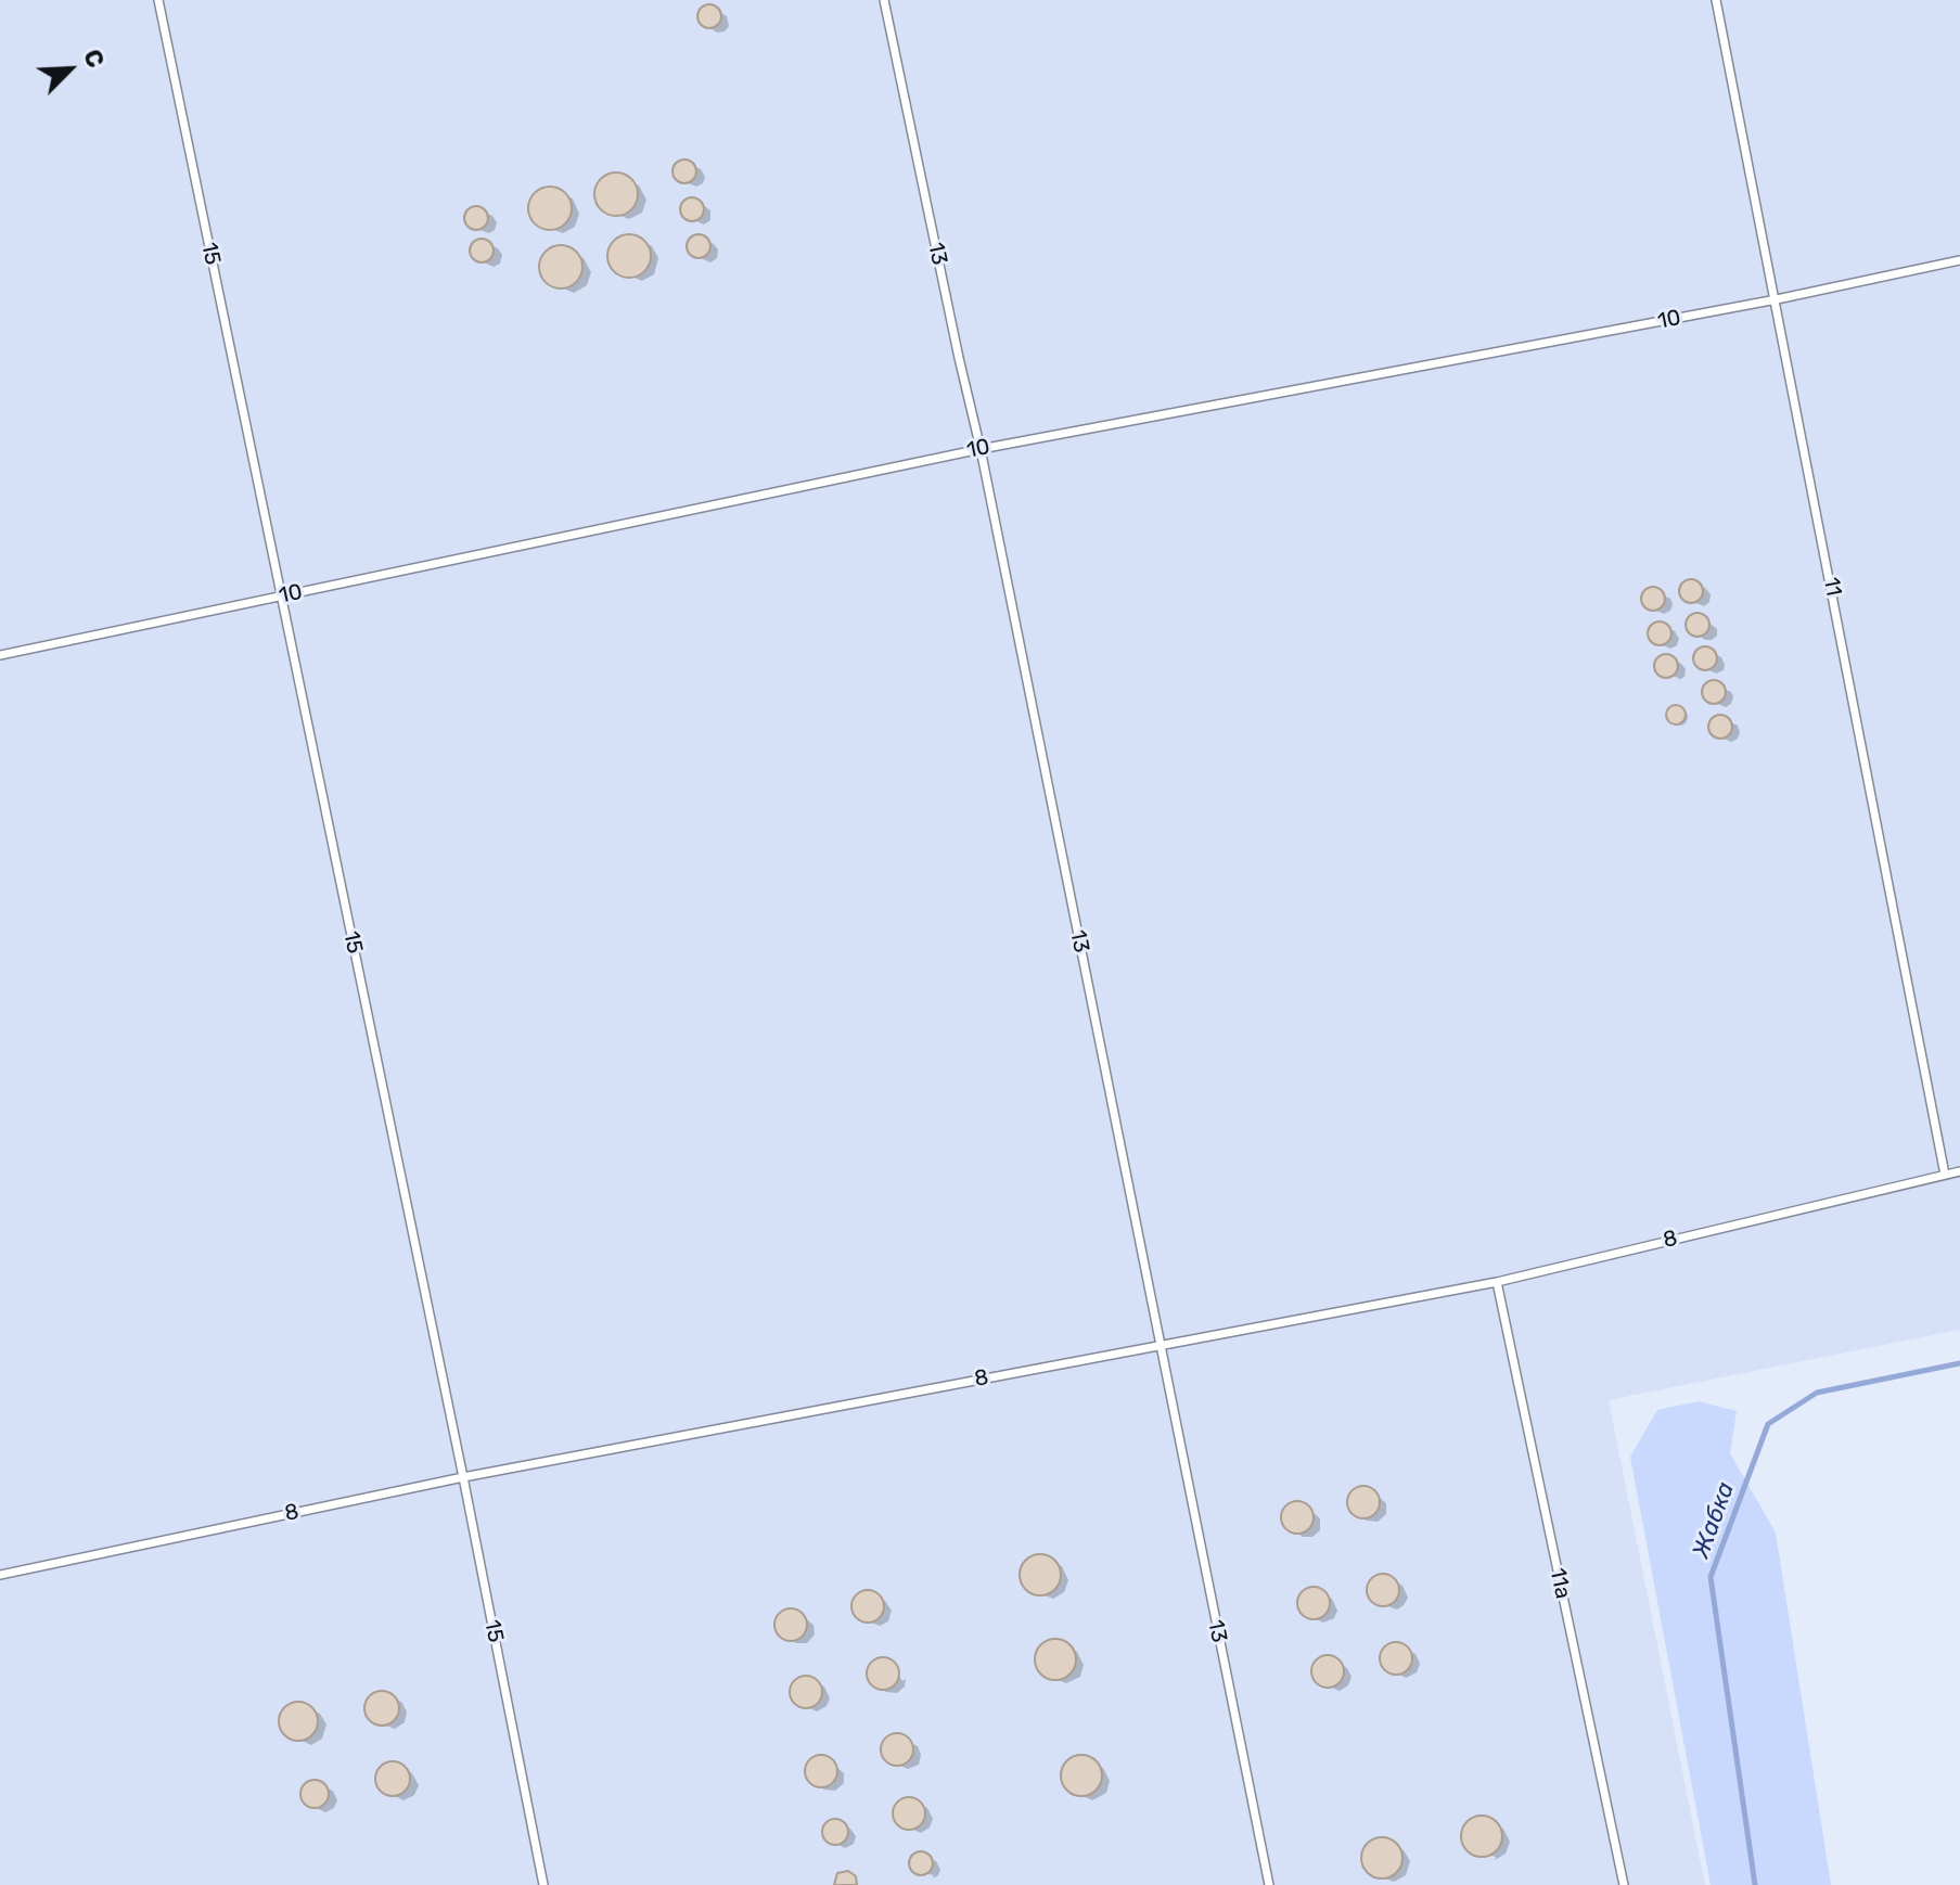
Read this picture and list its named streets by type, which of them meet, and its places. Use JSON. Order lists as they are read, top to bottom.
{
  "streets": {
    "lane": [
      "15",
      "13",
      "10",
      "11",
      "8",
      "11a"
    ]
  },
  "crossings": [
    ["15", "10"],
    ["15", "8"],
    ["13", "10"],
    ["13", "8"],
    ["10", "11"],
    ["11", "8"],
    ["8", "11a"]
  ],
  "water": ["Жабка"],
  "north": "top right"
}
